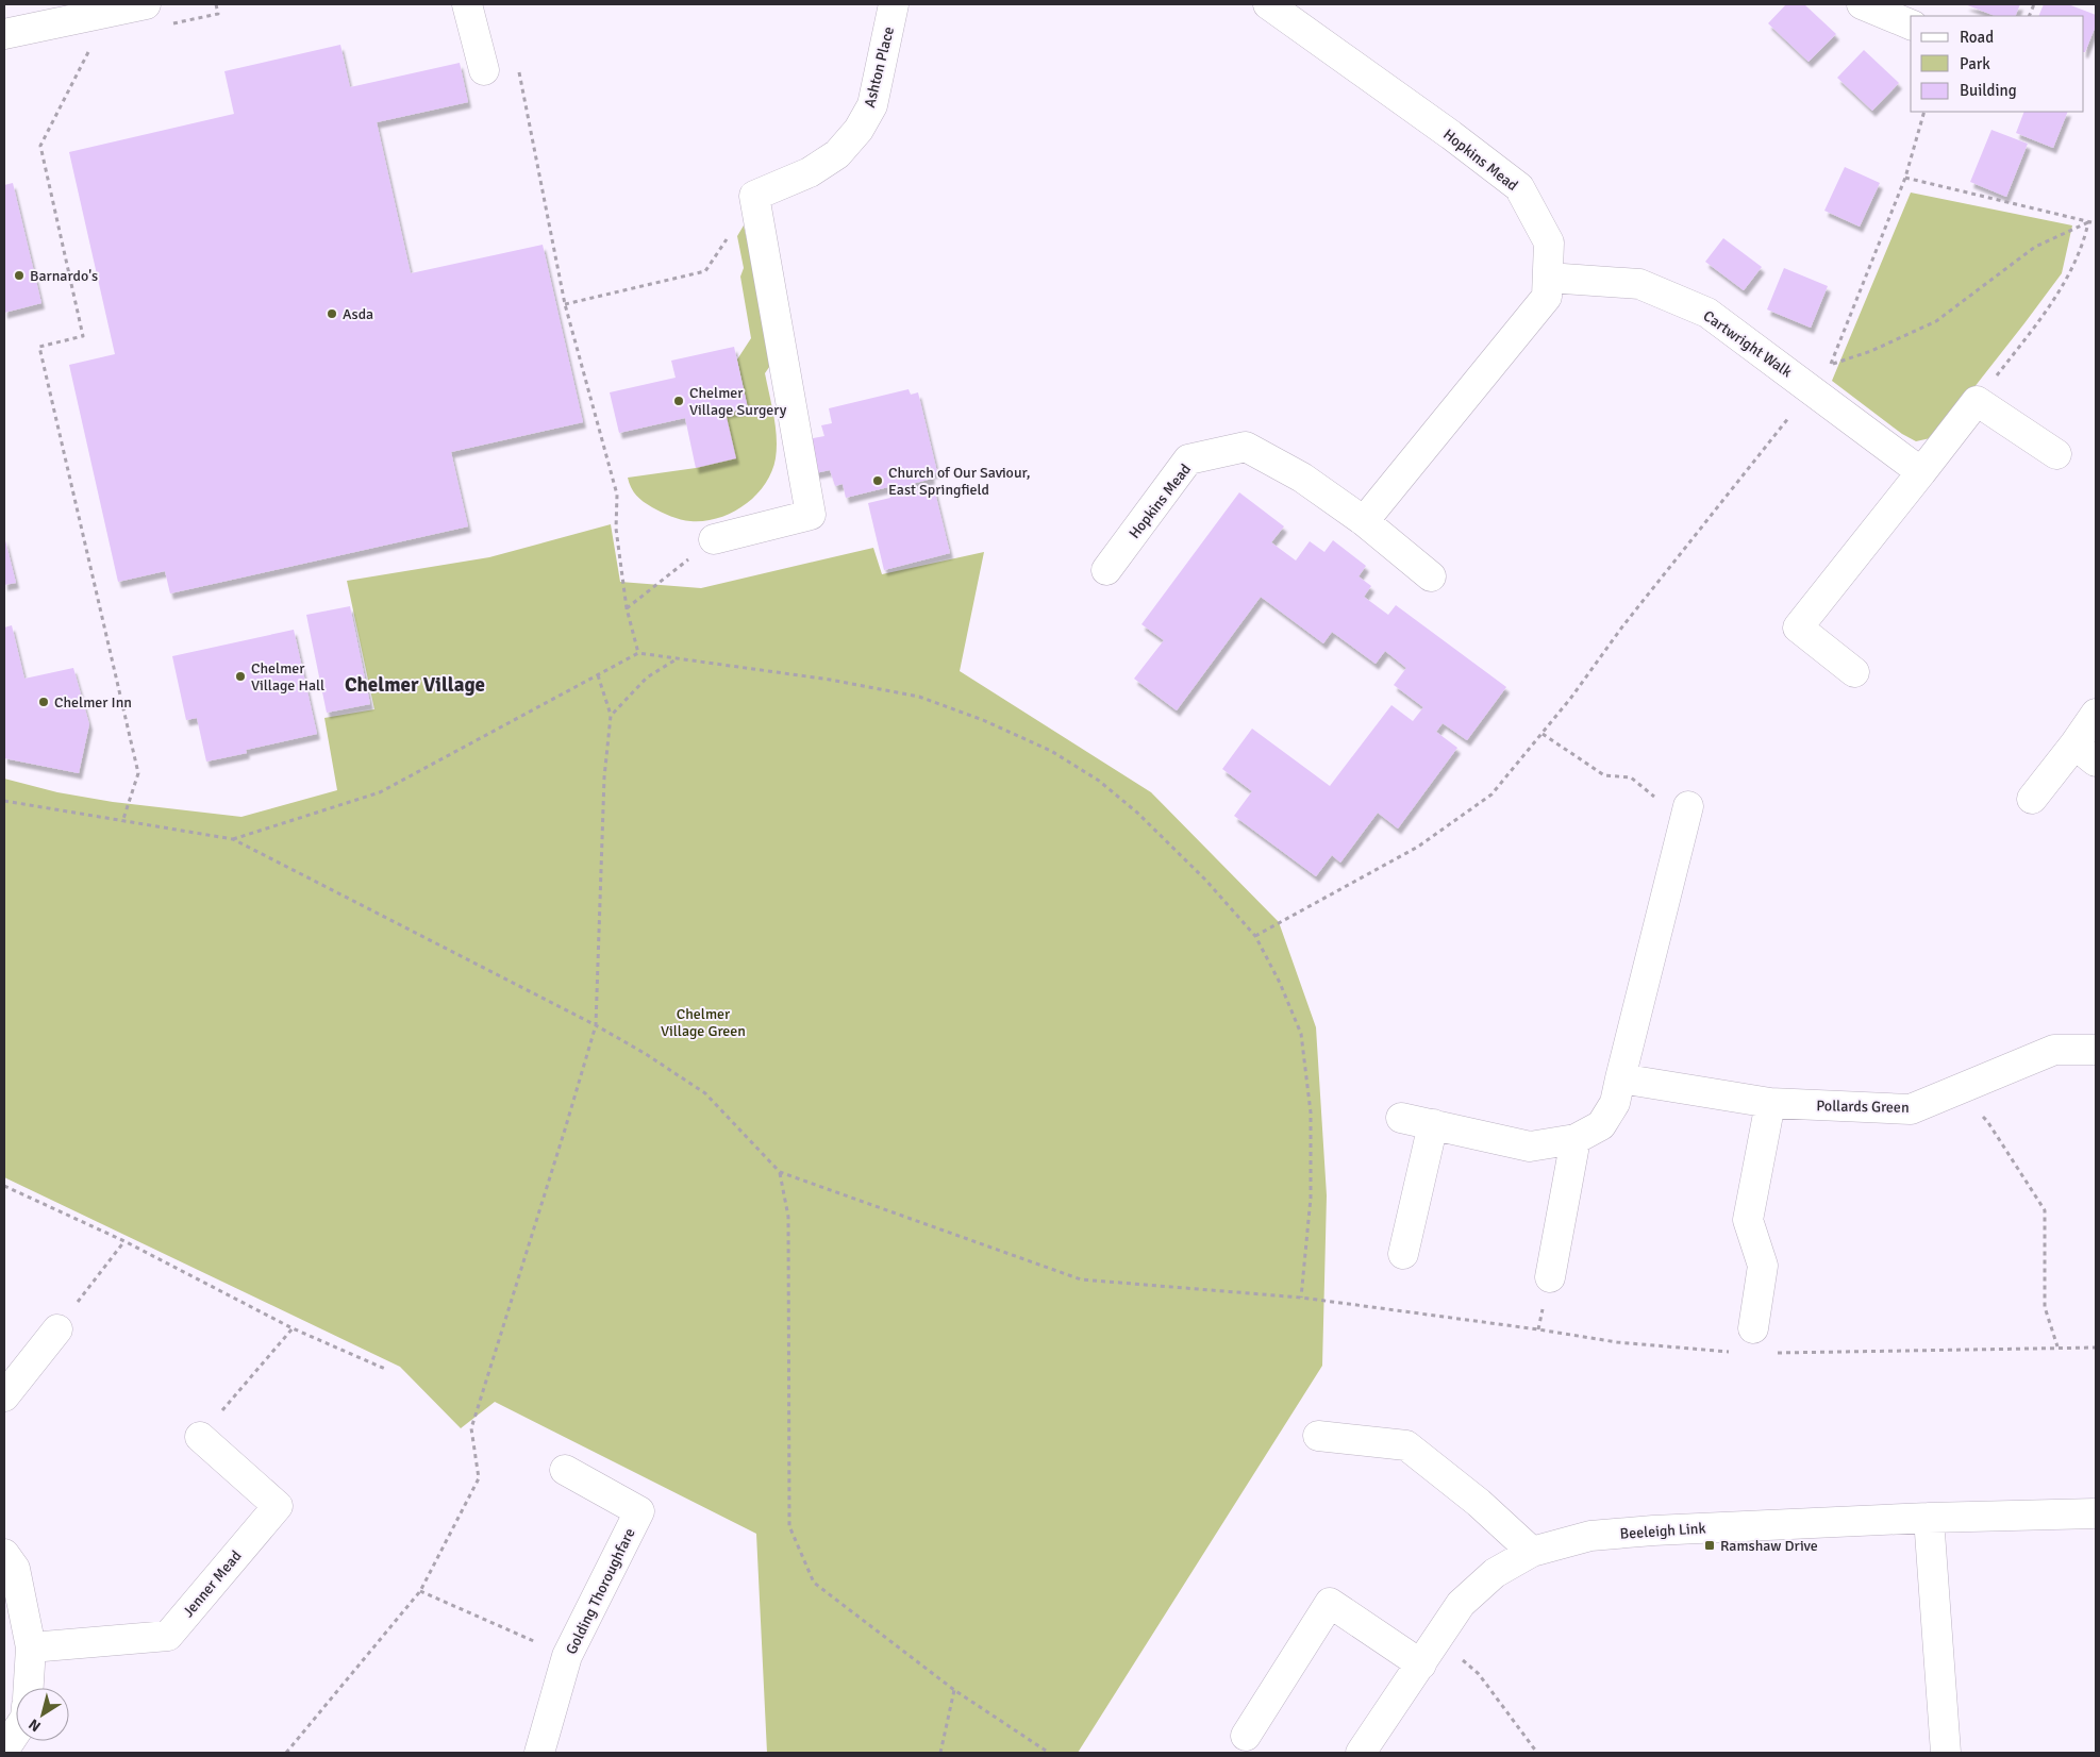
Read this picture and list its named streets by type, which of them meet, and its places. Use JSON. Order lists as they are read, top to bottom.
{
  "streets": {
    "street": [
      "Ashton Place",
      "Hopkins Mead",
      "Cartwright Walk",
      "Pollards Green",
      "Beeleigh Link",
      "Jenner Mead",
      "Golding Thoroughfare"
    ]
  },
  "crossings": [
    ["Hopkins Mead", "Cartwright Walk"]
  ],
  "districts": ["Chelmer Village"],
  "parks": ["Chelmer Village Green"],
  "places": {
    "other": [
      "Barnardo's",
      "Asda",
      "Chelmer Village Surgery",
      "Church of Our Saviour, East Springfield",
      "Chelmer Village Hall",
      "Chelmer Inn"
    ],
    "transit": ["Ramshaw Drive"]
  },
  "legend": ["Road", "Park", "Building"],
  "north": "bottom left"
}
